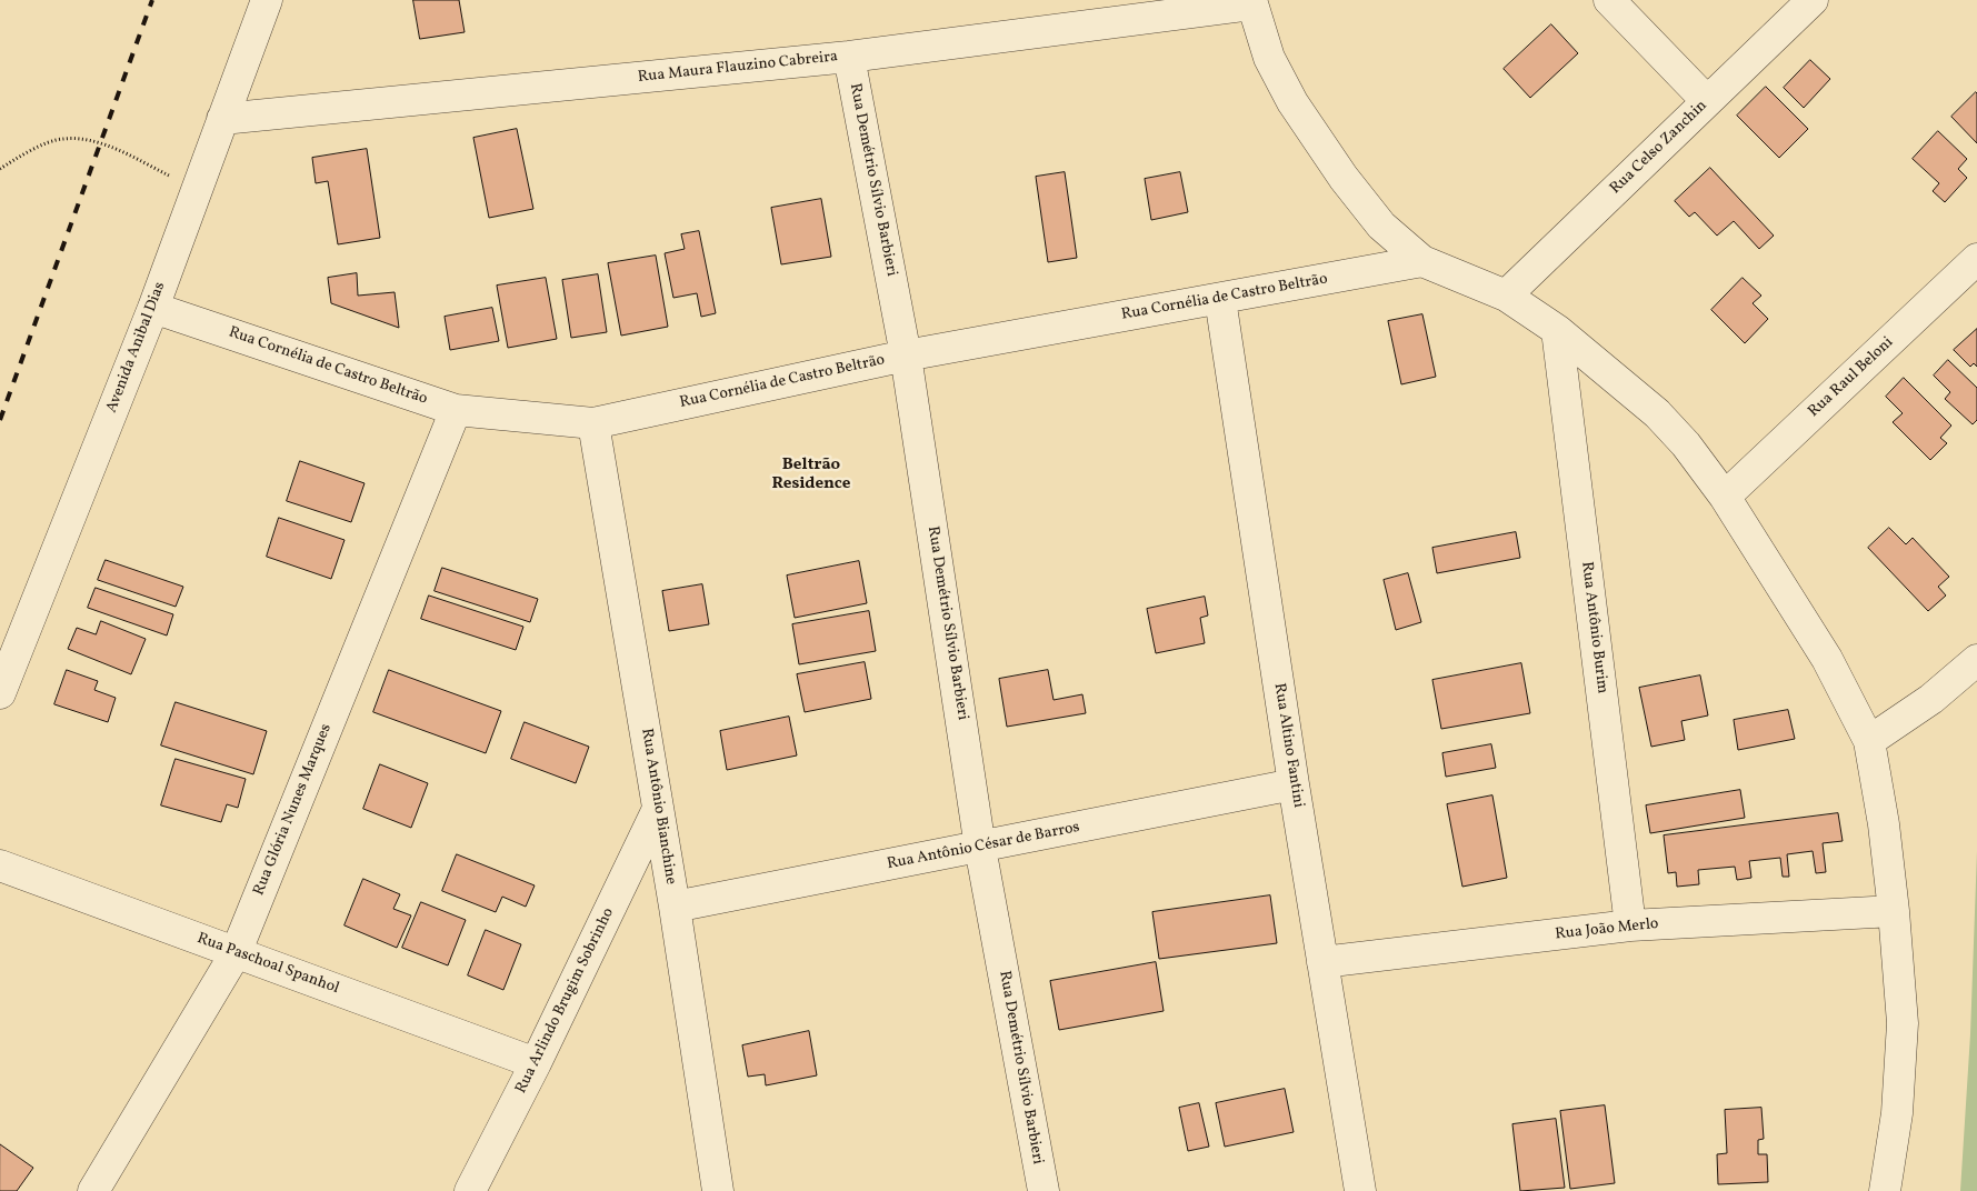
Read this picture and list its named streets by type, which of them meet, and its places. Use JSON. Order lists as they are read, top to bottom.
{
  "streets": {
    "street": [
      "Rua Maura Flauzino Cabreira",
      "Rua Celso Zanchin",
      "Rua Demétrio Sílvio Barbieri",
      "Rua Cornélia de Castro Beltrão",
      "Avenida Anibal Dias",
      "Rua Raul Beloni",
      "Rua Antônio Burim",
      "Rua Altino Fantini",
      "Rua Antônio Bianchine",
      "Rua Glória Nunes Marques",
      "Rua Antônio César de Barros",
      "Rua João Merlo",
      "Rua Paschoal Spanhol",
      "Rua Arlindo Brugim Sobrinho"
    ]
  },
  "crossings": [
    ["Rua Maura Flauzino Cabreira", "Rua Demétrio Sílvio Barbieri"],
    ["Rua Maura Flauzino Cabreira", "Avenida Anibal Dias"],
    ["Rua Demétrio Sílvio Barbieri", "Rua Cornélia de Castro Beltrão"],
    ["Rua Demétrio Sílvio Barbieri", "Rua Antônio César de Barros"],
    ["Rua Cornélia de Castro Beltrão", "Avenida Anibal Dias"],
    ["Rua Cornélia de Castro Beltrão", "Rua Altino Fantini"],
    ["Rua Cornélia de Castro Beltrão", "Rua Antônio Bianchine"],
    ["Rua Cornélia de Castro Beltrão", "Rua Glória Nunes Marques"],
    ["Rua Antônio Burim", "Rua João Merlo"],
    ["Rua Altino Fantini", "Rua Antônio César de Barros"],
    ["Rua Altino Fantini", "Rua João Merlo"],
    ["Rua Antônio Bianchine", "Rua Antônio César de Barros"],
    ["Rua Antônio Bianchine", "Rua Arlindo Brugim Sobrinho"],
    ["Rua Glória Nunes Marques", "Rua Paschoal Spanhol"],
    ["Rua Paschoal Spanhol", "Rua Arlindo Brugim Sobrinho"]
  ],
  "districts": ["Beltrão Residence"]
}
